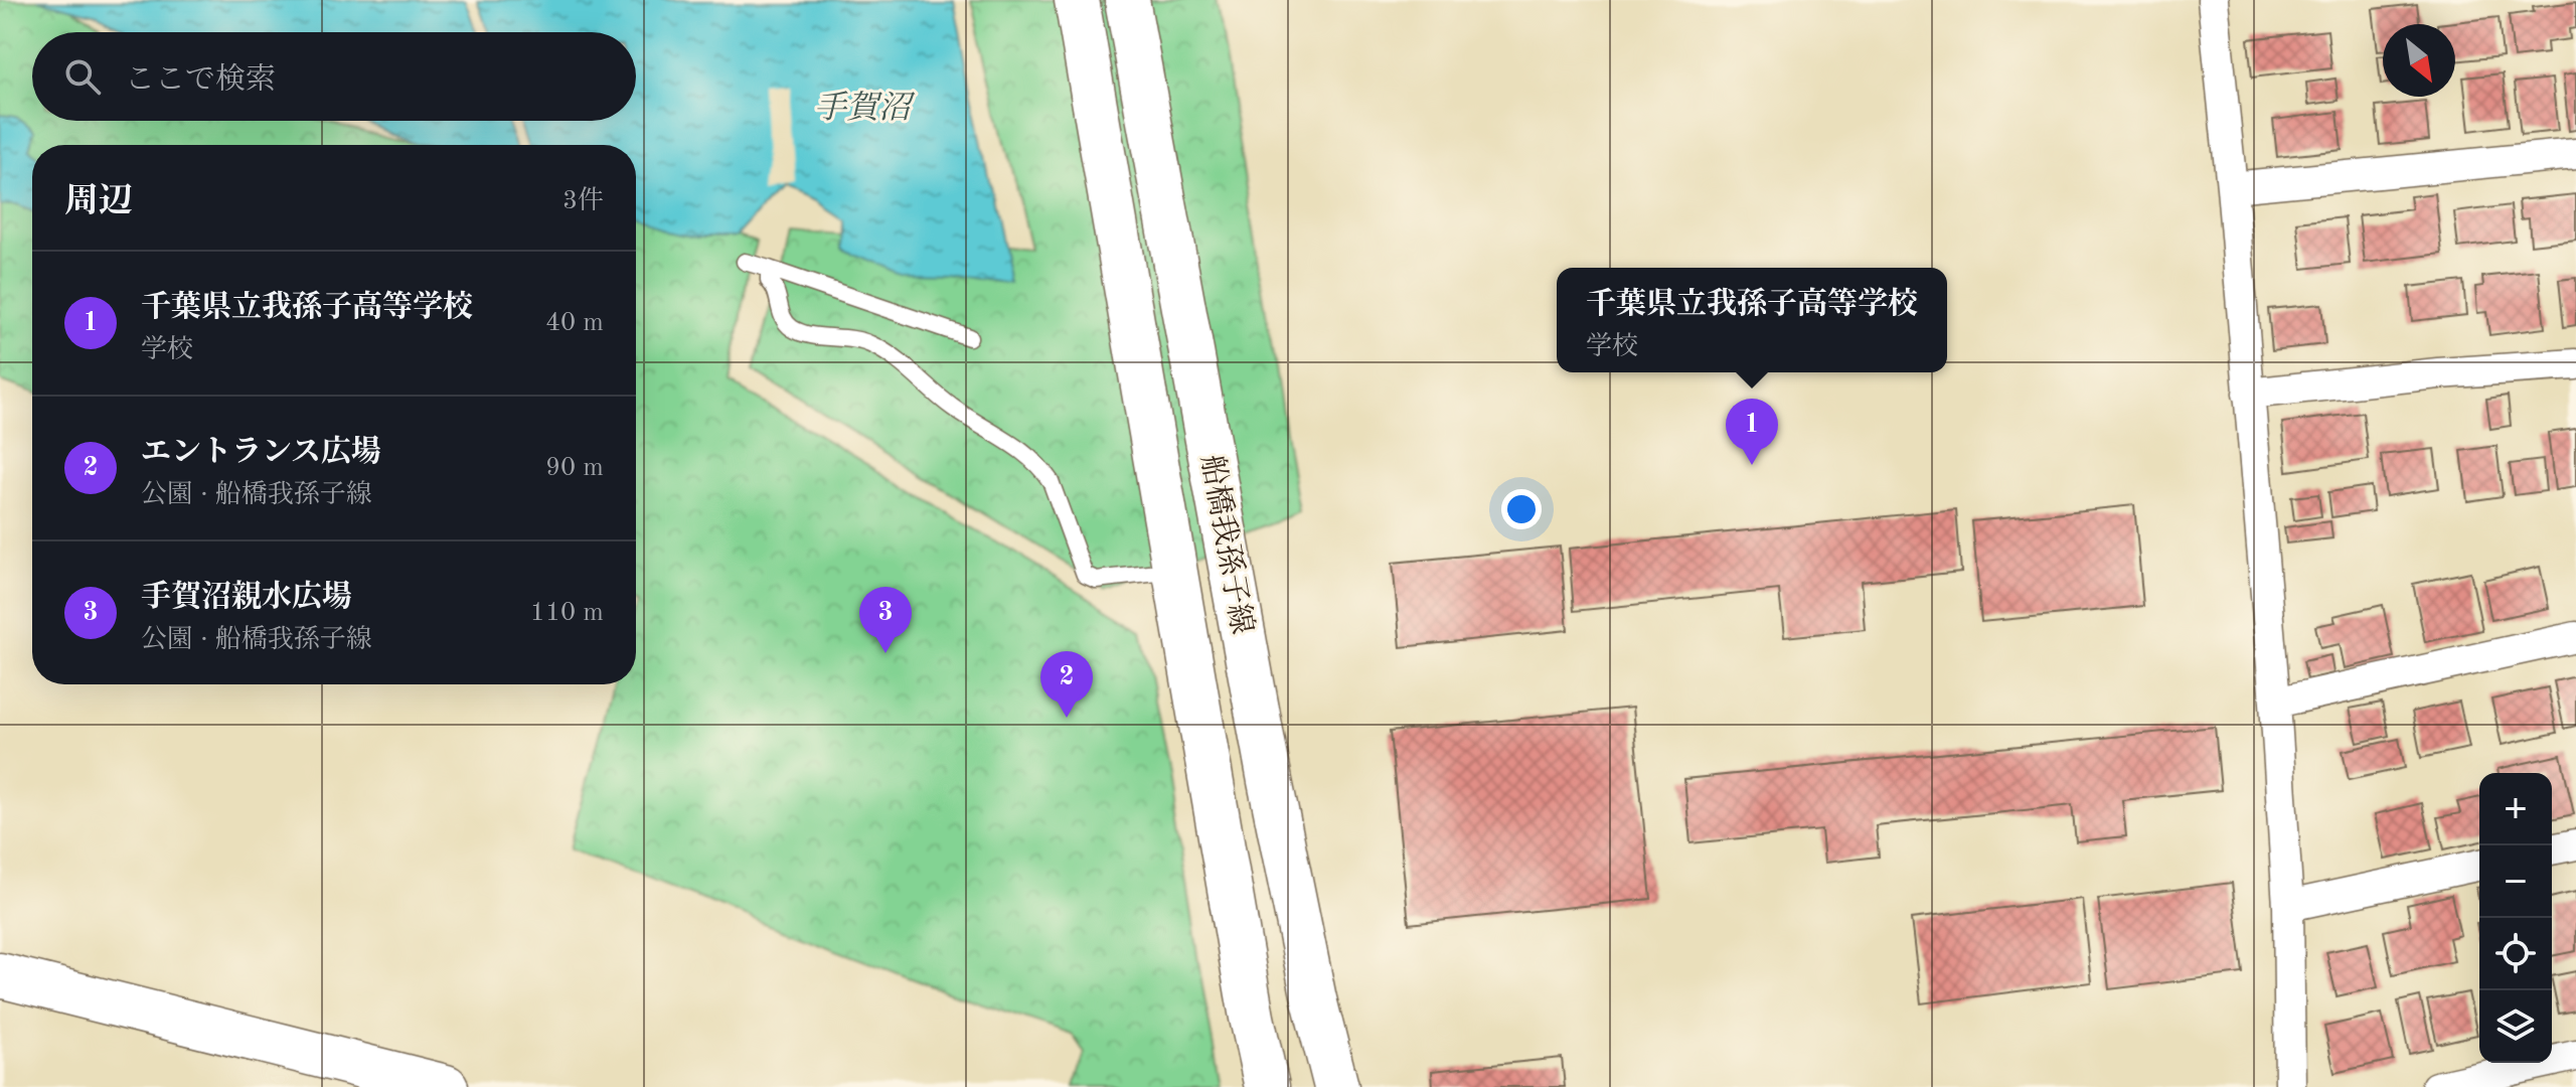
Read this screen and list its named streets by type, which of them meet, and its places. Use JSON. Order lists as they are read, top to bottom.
{
  "streets": {
    "main road": ["船橋我孫子線"]
  },
  "water": ["手賀沼"],
  "north": "bottom right",
  "page": {
    "search": "ここで検索",
    "heading": ["周辺", "3件"],
    "list": [
      {
        "mark": "1",
        "name": "千葉県立我孫子高等学校",
        "note": "学校",
        "value": "40 m"
      },
      {
        "mark": "2",
        "name": "エントランス広場",
        "note": "公園 · 船橋我孫子線",
        "value": "90 m"
      },
      {
        "mark": "3",
        "name": "手賀沼親水広場",
        "note": "公園 · 船橋我孫子線",
        "value": "110 m"
      }
    ],
    "popup": ["千葉県立我孫子高等学校", "学校"],
    "pins": ["1", "3", "2"],
    "map_buttons": ["+", "−"]
  }
}
